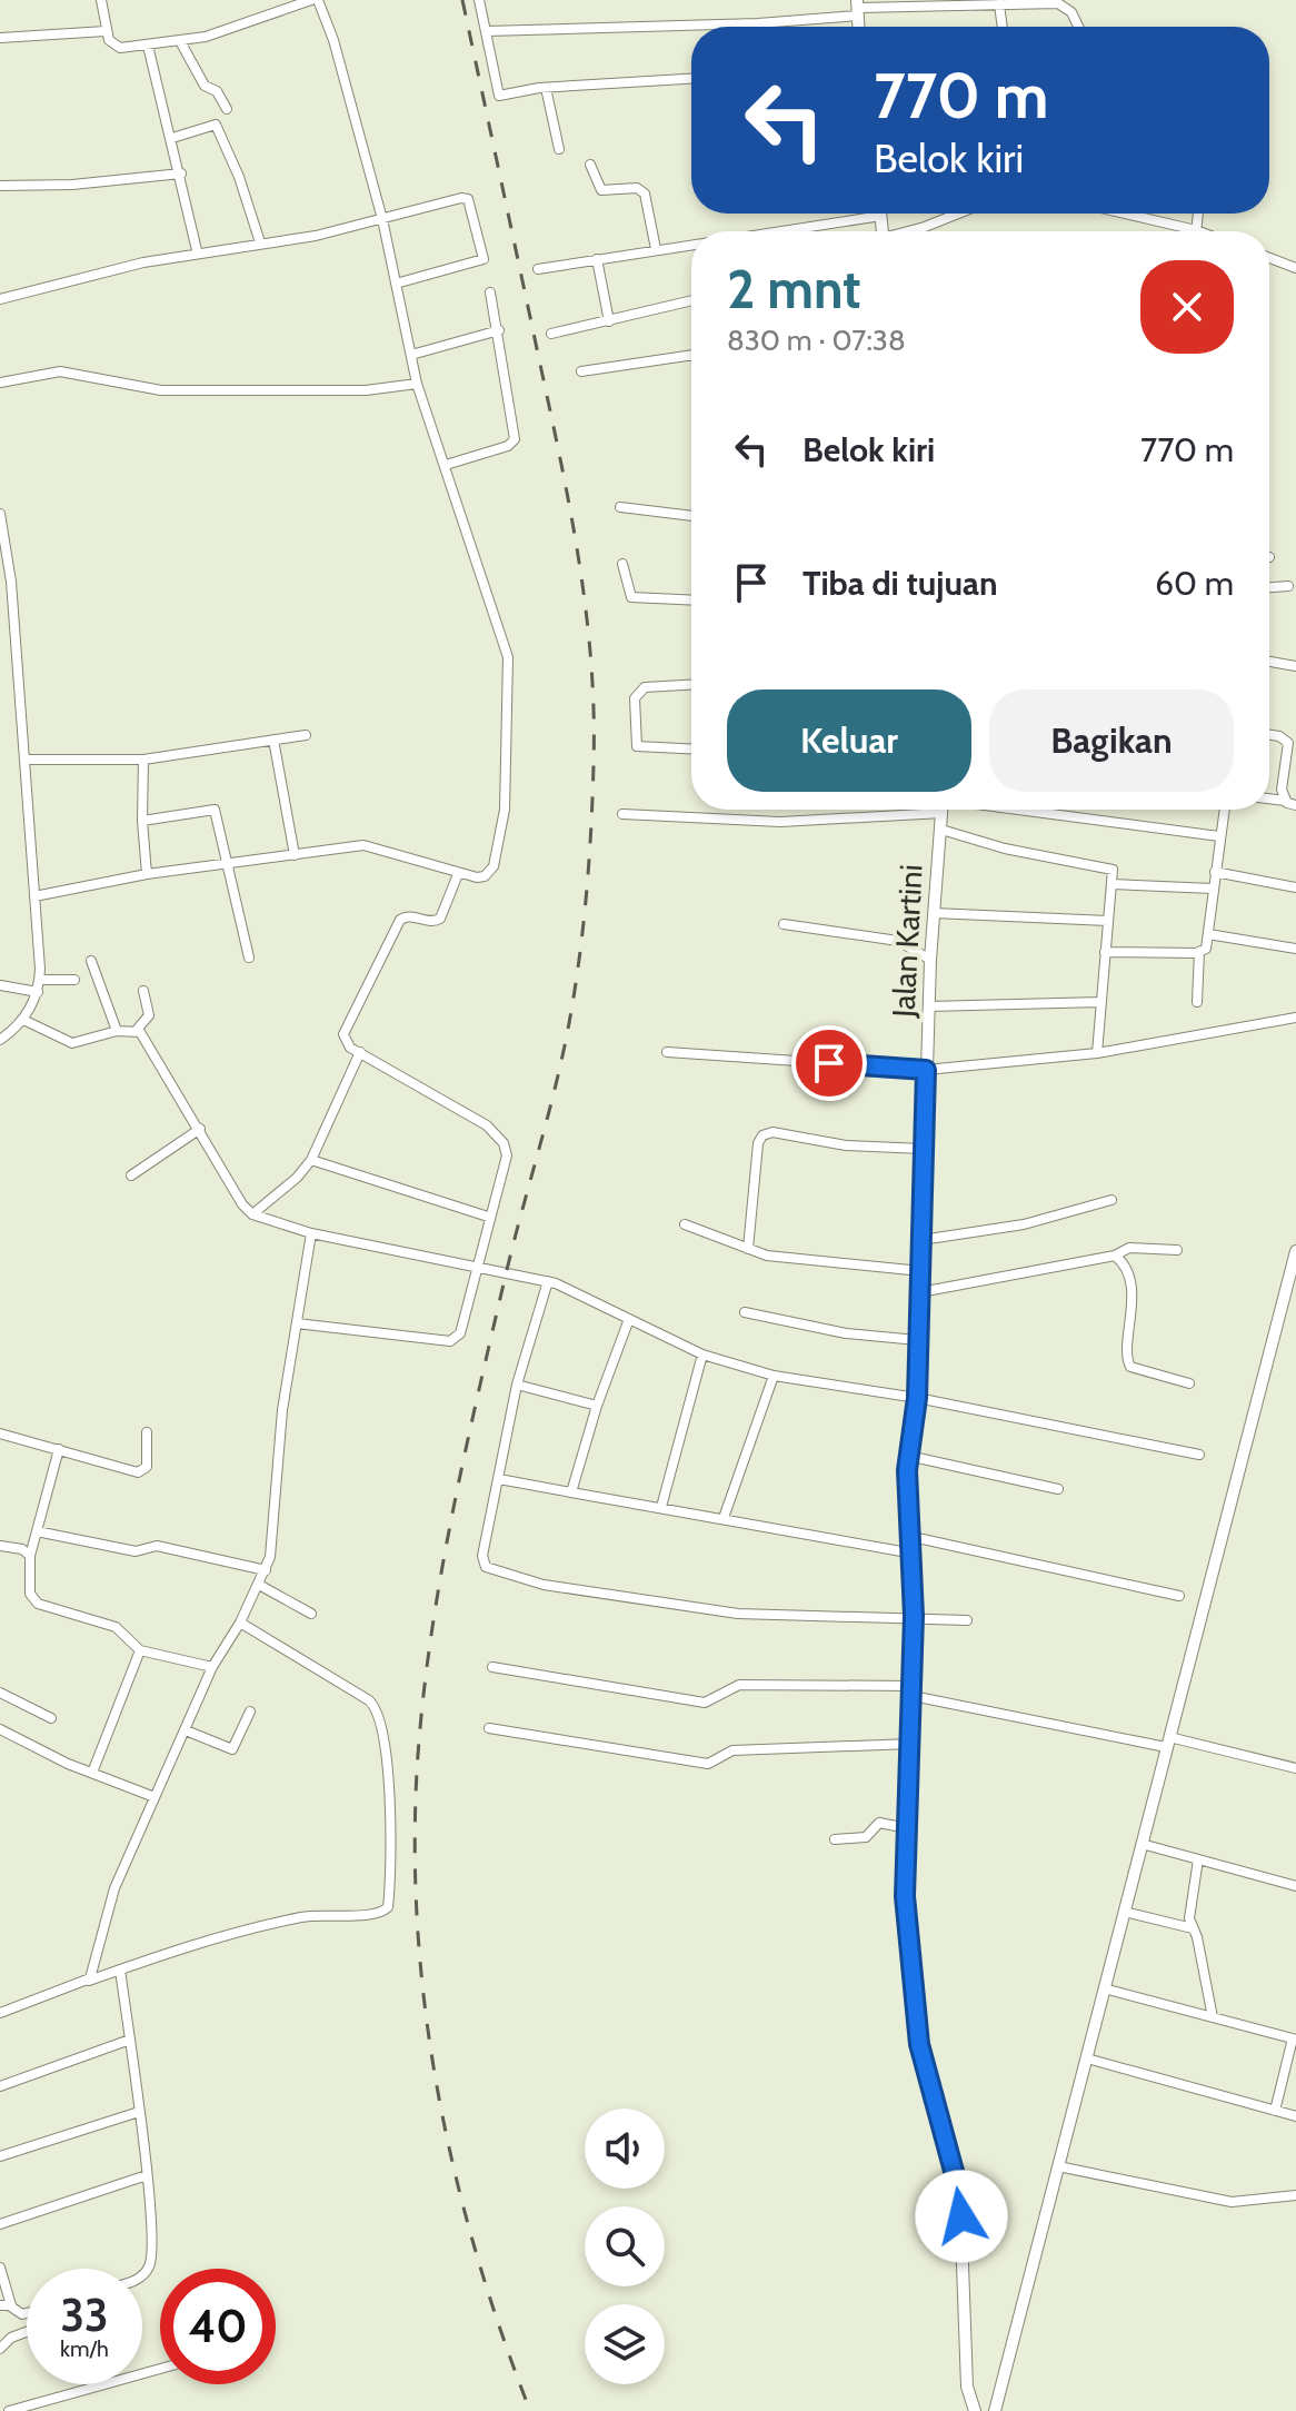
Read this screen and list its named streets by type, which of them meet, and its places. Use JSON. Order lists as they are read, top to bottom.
{
  "streets": {
    "street": ["Jalan Kartini"]
  },
  "page": {
    "turn": ["770 m", "Belok kiri"],
    "heading": ["2 mnt", "830 m · 07:38"],
    "list": [
      {
        "name": "Belok kiri",
        "value": "770 m"
      },
      {
        "name": "Tiba di tujuan",
        "value": "60 m"
      }
    ],
    "buttons": ["Keluar", "Bagikan"],
    "speed": "33 km/h",
    "limit": "40"
  }
}
